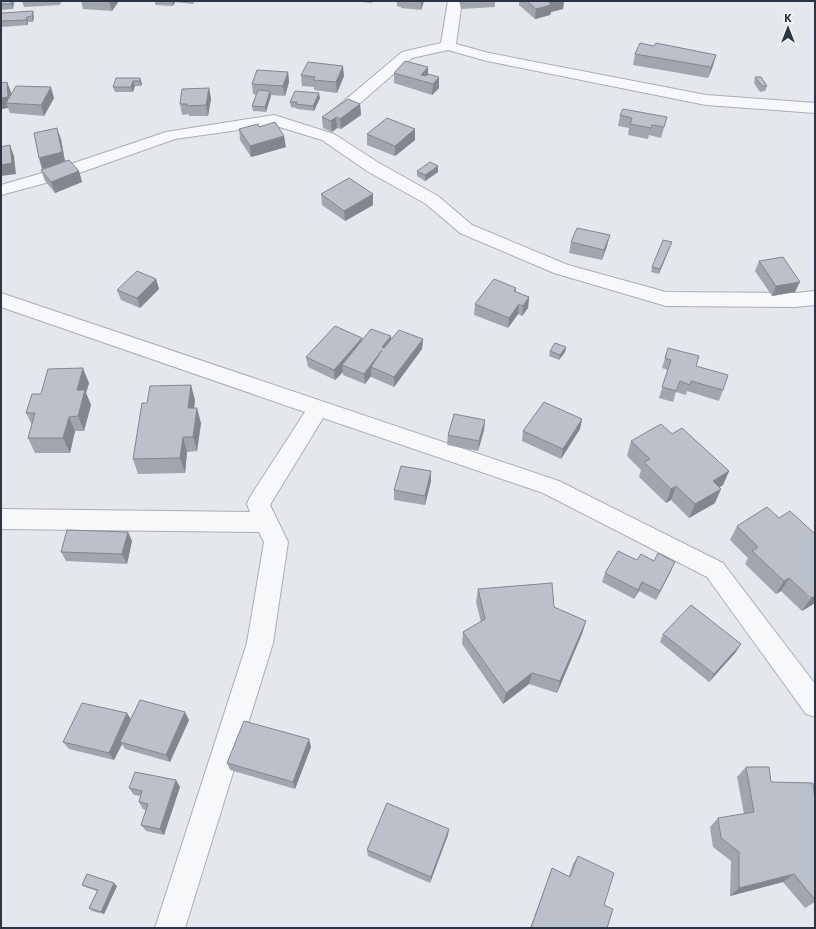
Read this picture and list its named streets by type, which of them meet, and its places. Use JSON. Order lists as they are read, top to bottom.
{
  "north": "top"
}
